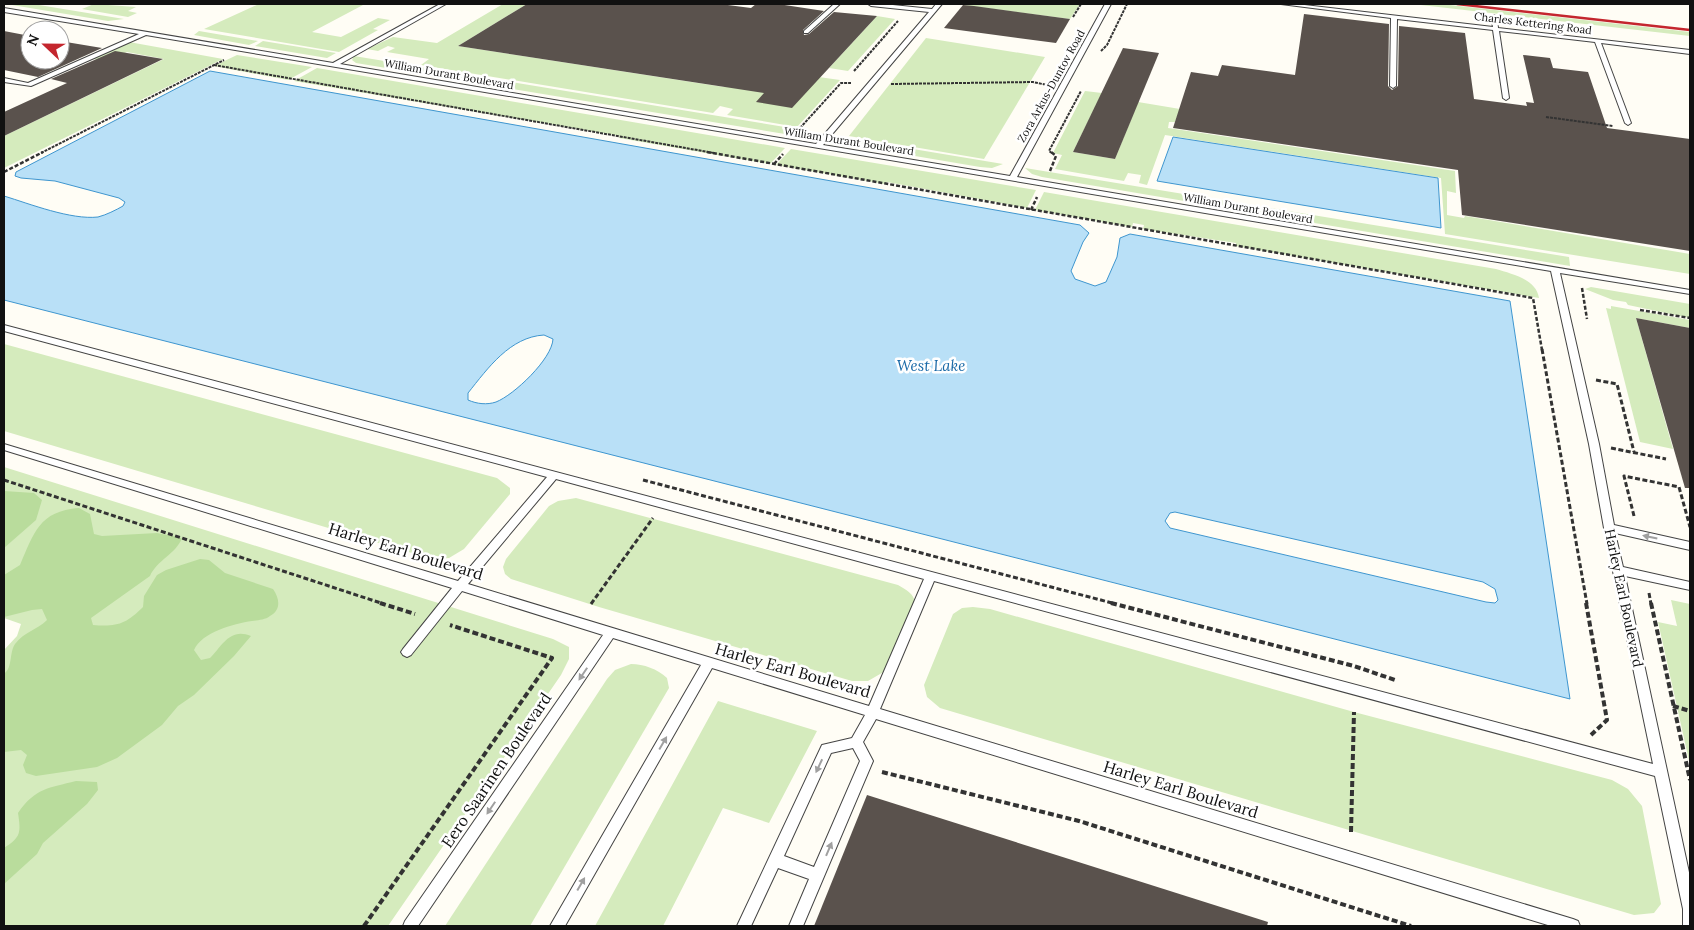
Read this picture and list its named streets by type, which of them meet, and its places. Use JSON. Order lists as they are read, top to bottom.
{
  "streets": {
    "lane": [
      "Charles Kettering Road",
      "William Durant Boulevard",
      "Zora Arkus-Duntov Road",
      "Harley Earl Boulevard",
      "Eero Saarinen Boulevard"
    ]
  },
  "crossings": [
    ["William Durant Boulevard", "Zora Arkus-Duntov Road"],
    ["William Durant Boulevard", "Harley Earl Boulevard"],
    ["Harley Earl Boulevard", "Eero Saarinen Boulevard"]
  ],
  "one_way": ["Eero Saarinen Boulevard"],
  "water": ["West Lake"],
  "north": "left"
}
